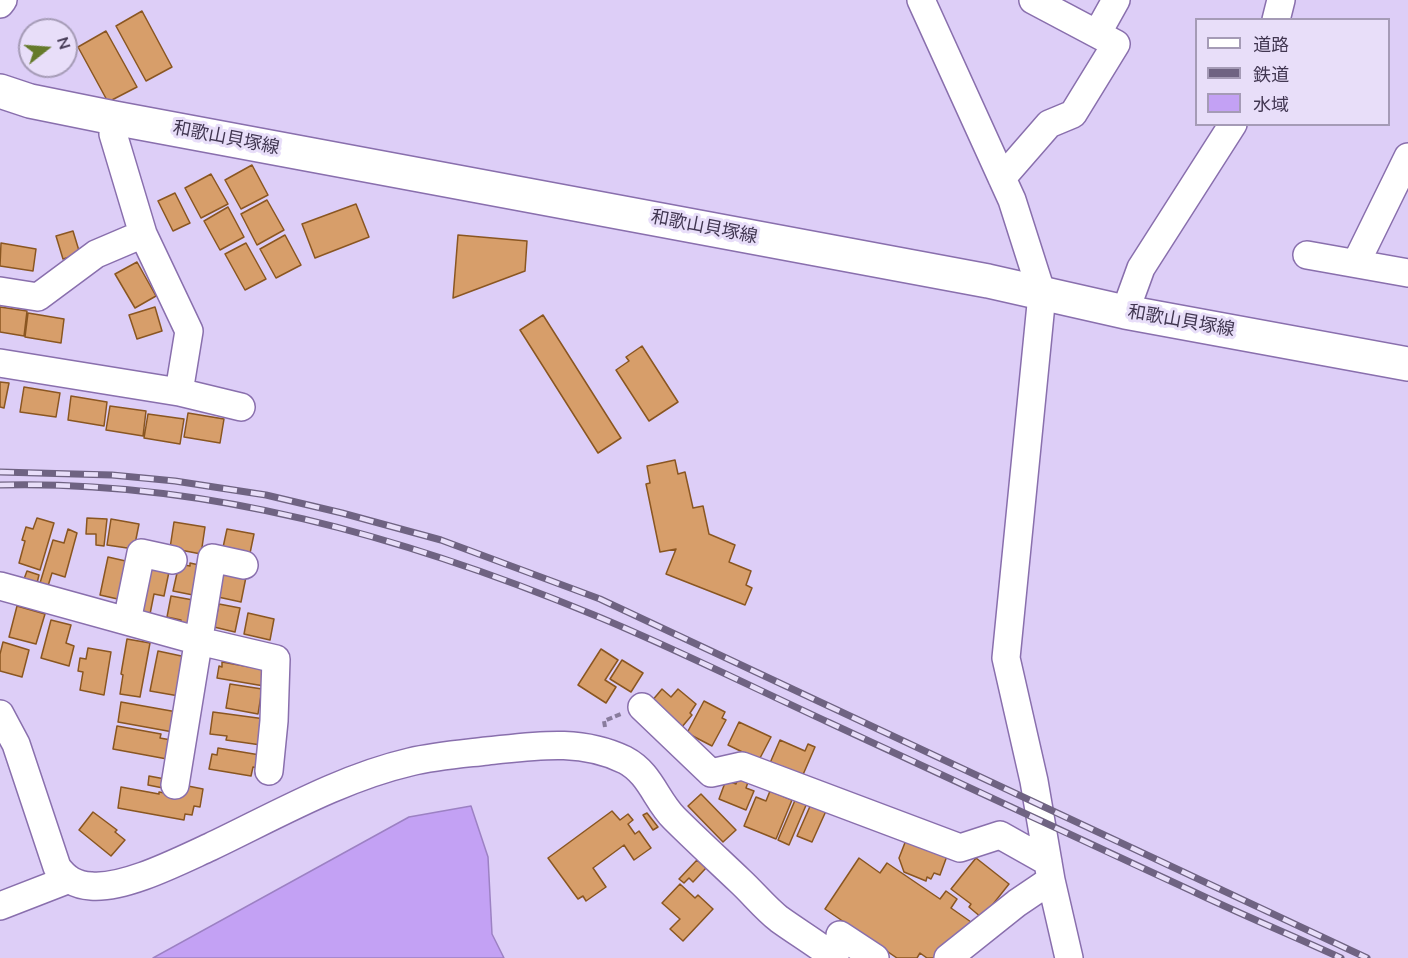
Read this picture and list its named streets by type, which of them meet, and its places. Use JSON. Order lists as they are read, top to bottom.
{
  "streets": {
    "main road": ["和歌山貝塚線"]
  },
  "legend": ["道路", "鉄道", "水域"],
  "north": "right"
}
